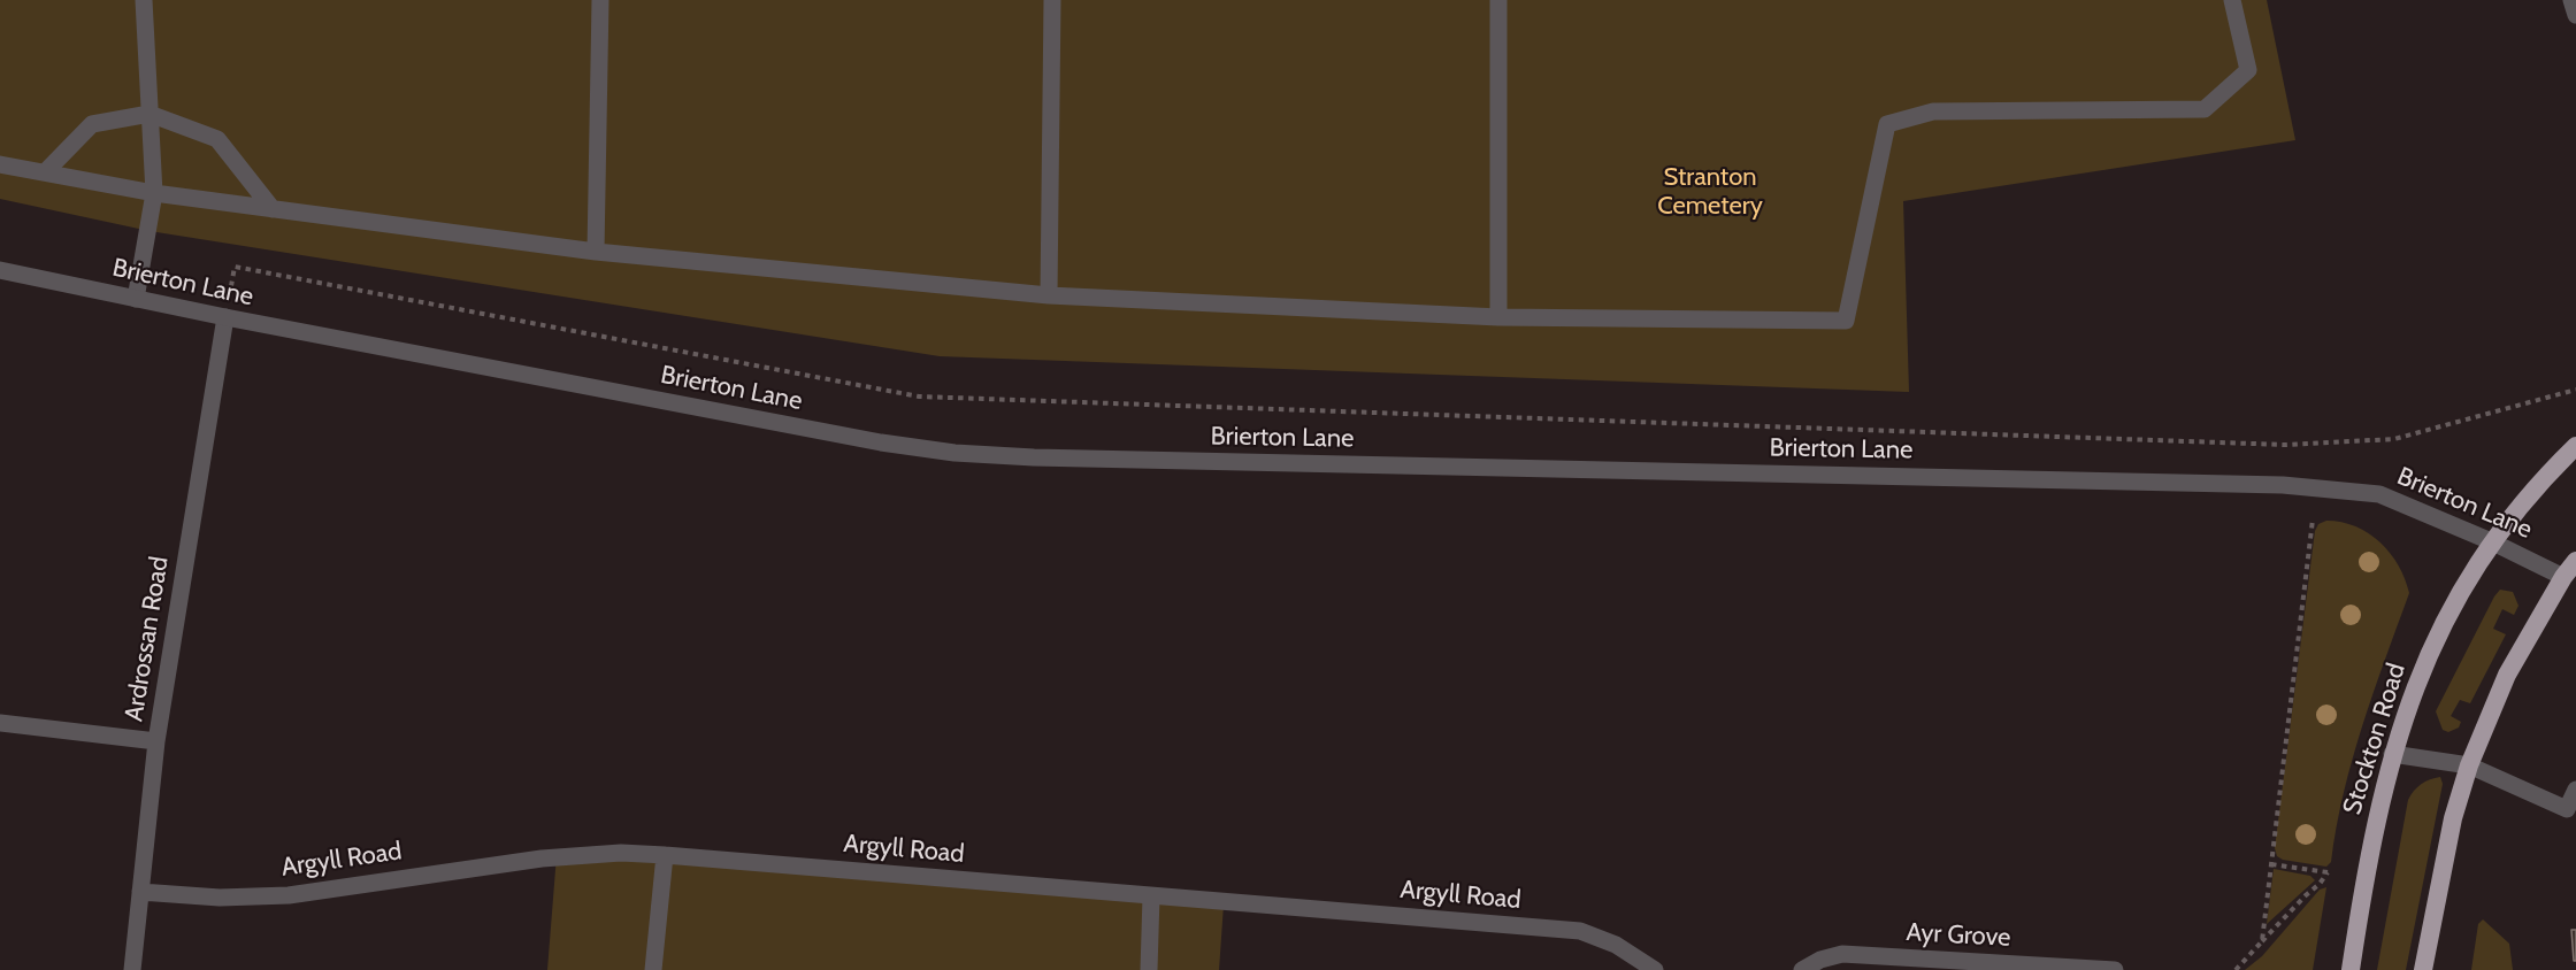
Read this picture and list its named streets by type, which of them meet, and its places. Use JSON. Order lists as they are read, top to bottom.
{
  "streets": {
    "highway": ["Stockton Road"],
    "street": [
      "Brierton Lane",
      "Ardrossan Road",
      "Argyll Road",
      "Ayr Grove"
    ]
  },
  "crossings": [
    ["Brierton Lane", "Ardrossan Road"],
    ["Brierton Lane", "Stockton Road"],
    ["Ardrossan Road", "Argyll Road"]
  ],
  "parks": ["Stranton Cemetery"]
}
